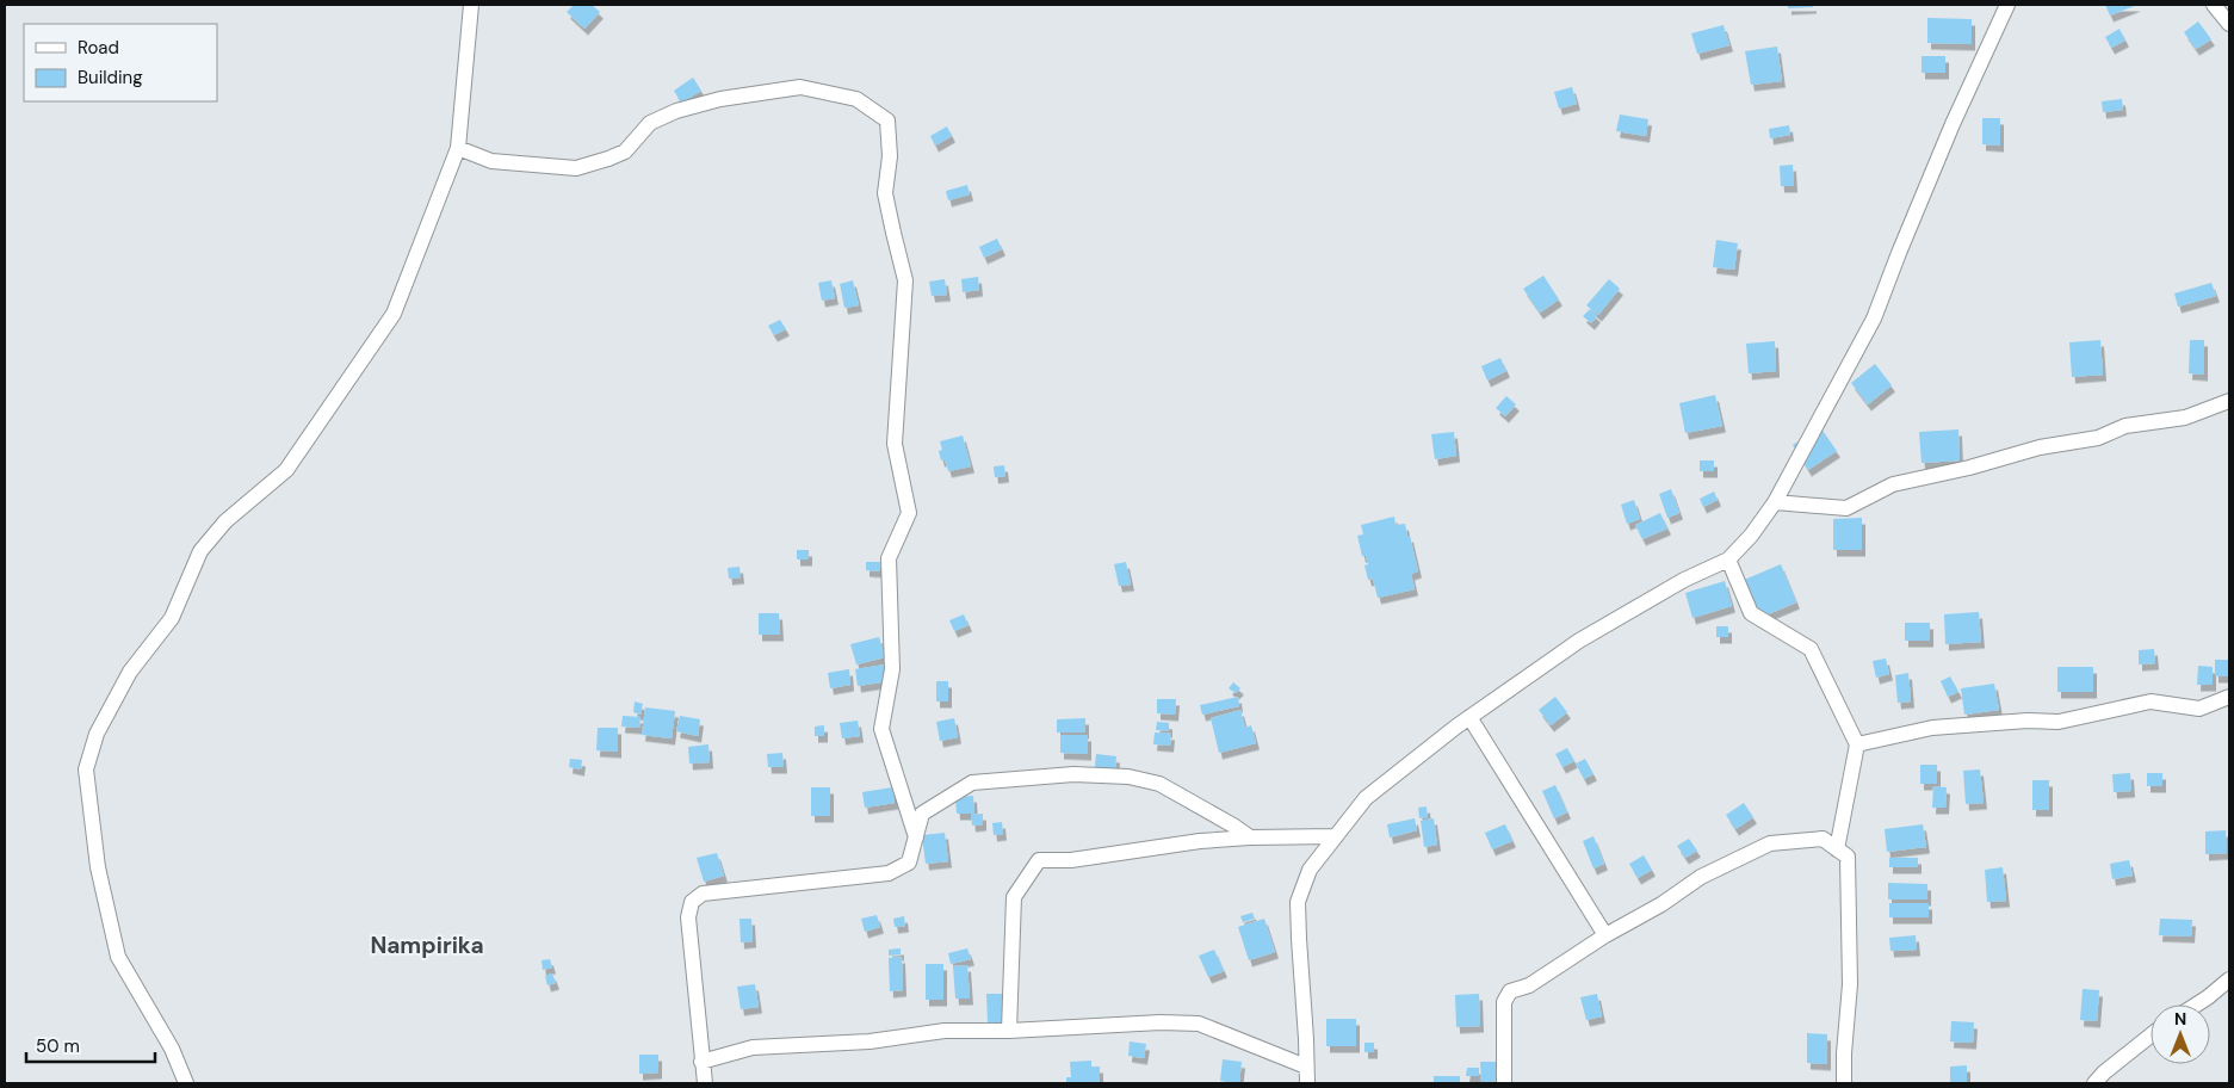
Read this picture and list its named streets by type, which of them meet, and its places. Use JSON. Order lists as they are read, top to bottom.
{
  "districts": ["Nampirika"],
  "legend": ["Road", "Building"],
  "scale_bar": "50 m",
  "north": "top"
}
